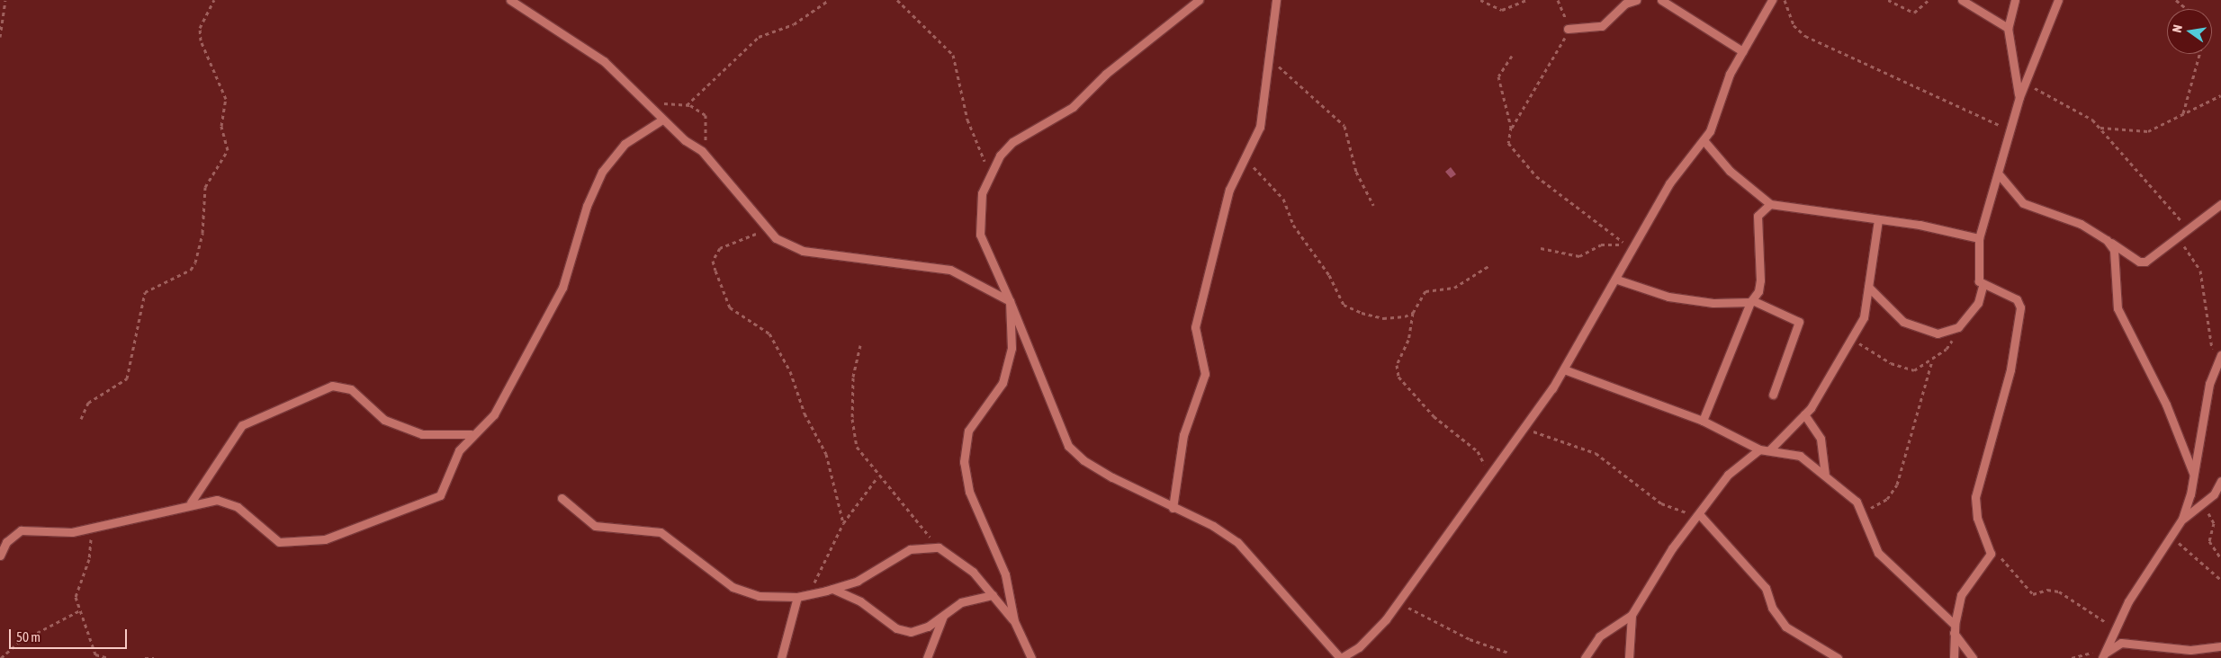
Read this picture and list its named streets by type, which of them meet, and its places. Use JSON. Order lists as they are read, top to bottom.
{
  "scale_bar": "50 m",
  "north": "left"
}
